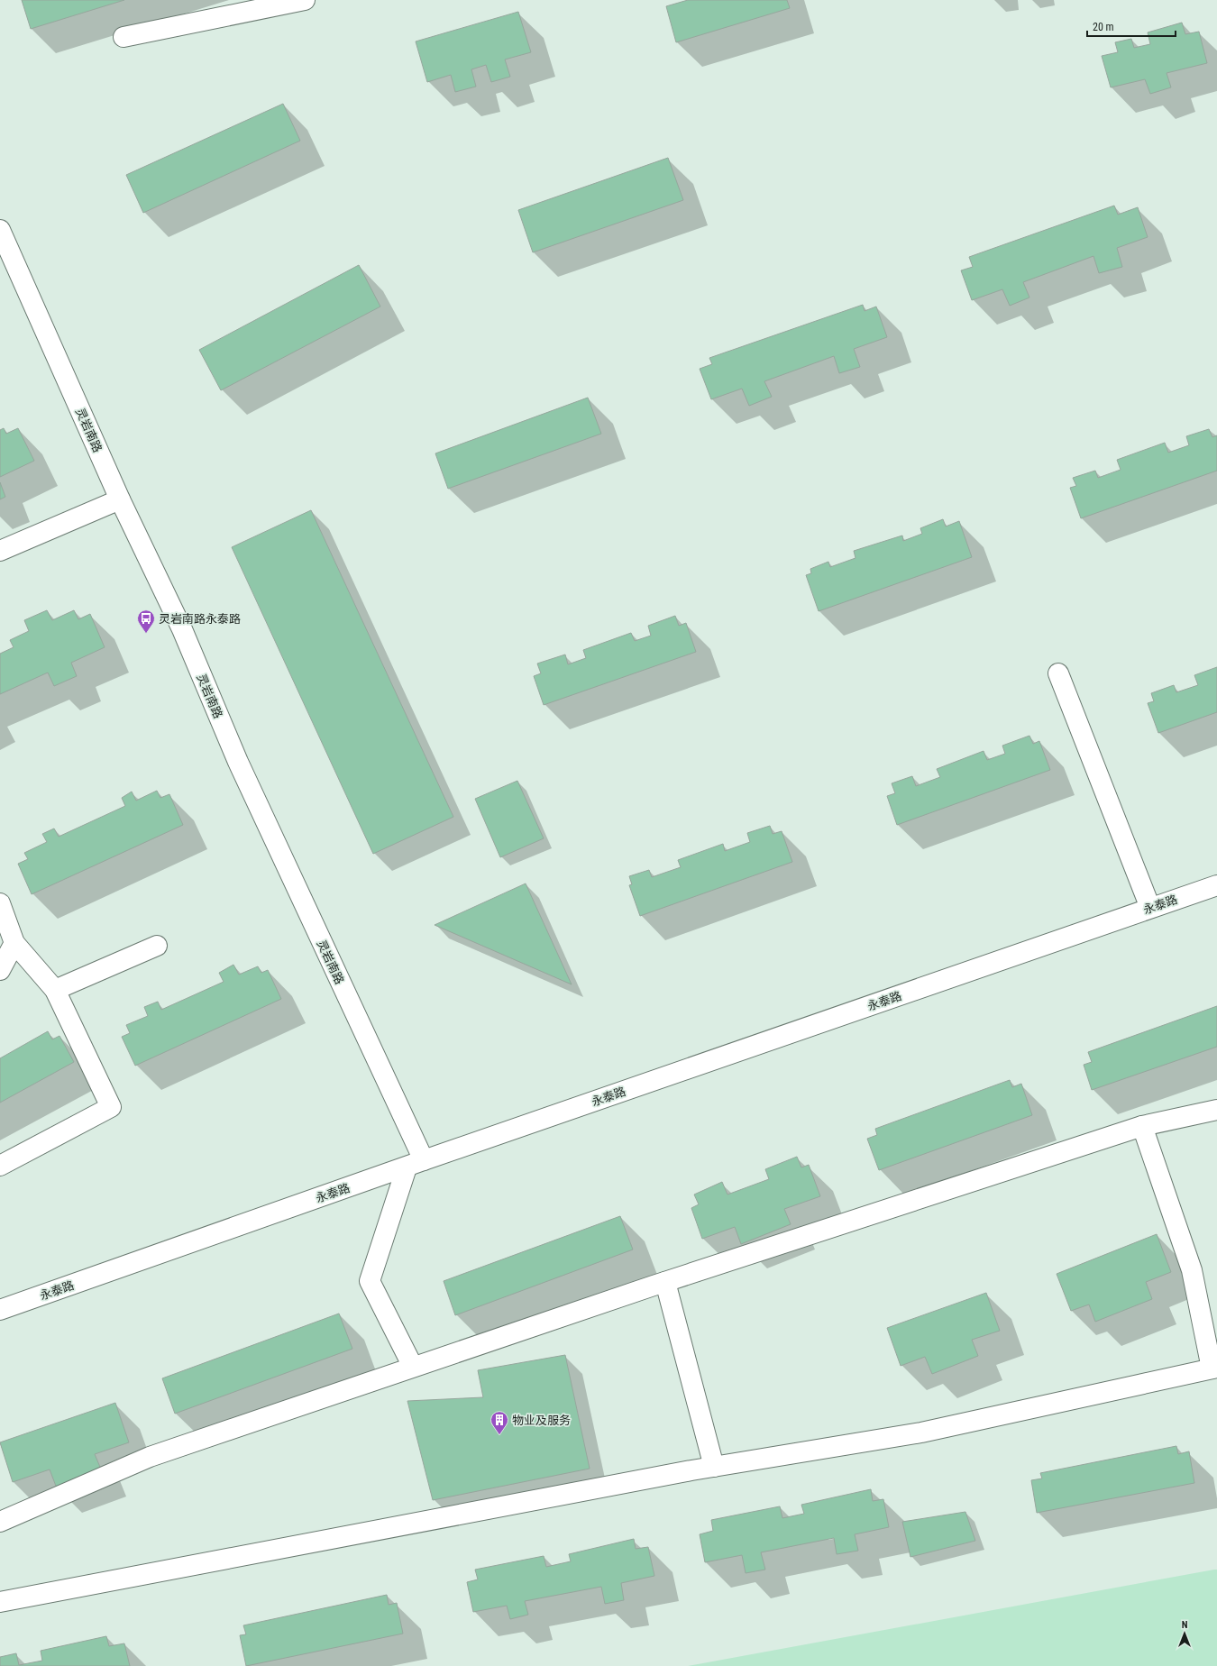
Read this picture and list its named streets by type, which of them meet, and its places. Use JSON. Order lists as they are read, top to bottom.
{
  "streets": {
    "street": ["灵岩南路", "永泰路"]
  },
  "crossings": [
    ["灵岩南路", "永泰路"]
  ],
  "places": {
    "bus stop": ["灵岩南路永泰路"],
    "building": ["物业及服务"]
  },
  "scale_bar": "20 m",
  "north": "top"
}
